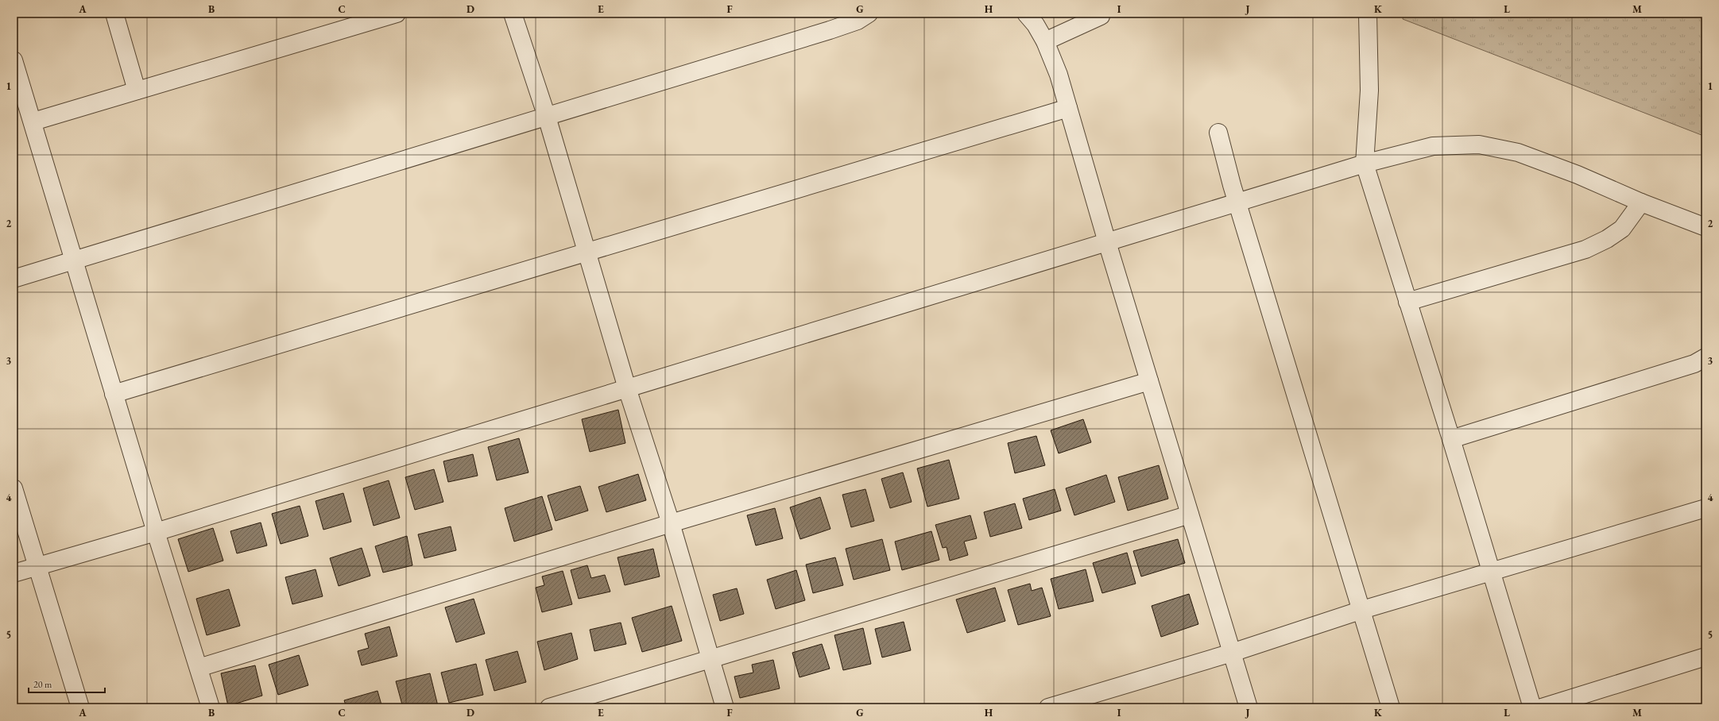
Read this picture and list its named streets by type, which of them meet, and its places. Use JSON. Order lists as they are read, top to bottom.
{
  "scale_bar": "20 m",
  "grid": {
    "columns": [
      "A",
      "B",
      "C",
      "D",
      "E",
      "F",
      "G",
      "H",
      "I",
      "J",
      "K",
      "L",
      "M"
    ],
    "rows": [
      "1",
      "2",
      "3",
      "4",
      "5"
    ]
  }
}
